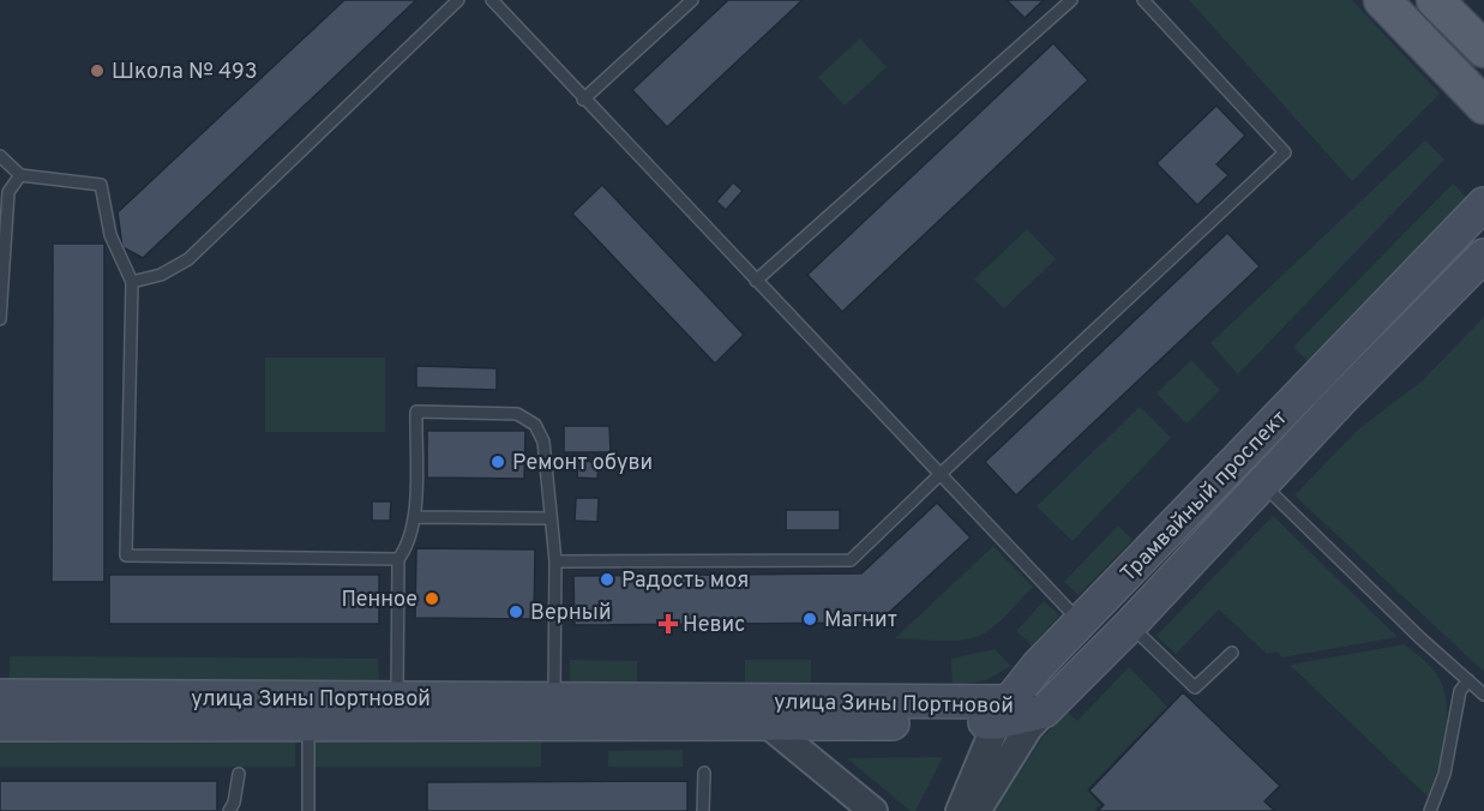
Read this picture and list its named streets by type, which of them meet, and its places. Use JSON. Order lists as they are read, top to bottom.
{
  "streets": {
    "main road": ["Трамвайный проспект", "улица Зины Портновой"]
  },
  "crossings": [
    ["Трамвайный проспект", "улица Зины Портновой"]
  ],
  "places": {
    "other": [
      "Школа № 493",
      "Ремонт обуви",
      "Радость моя",
      "Пенное",
      "Верный",
      "Магнит"
    ],
    "health": ["Невис"]
  }
}
